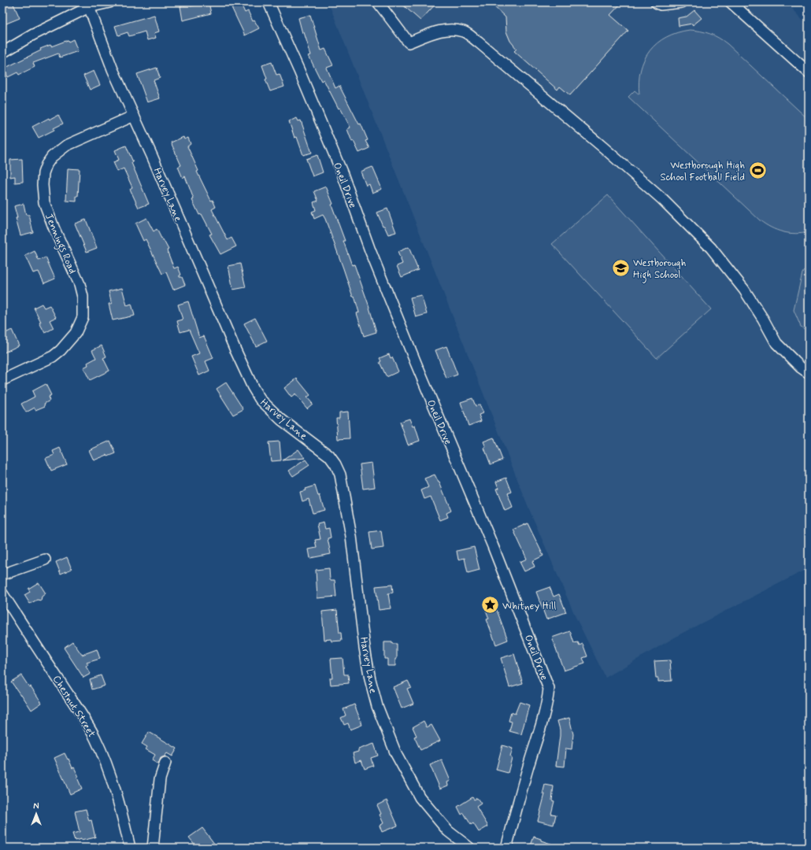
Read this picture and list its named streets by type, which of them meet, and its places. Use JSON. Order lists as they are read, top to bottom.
{
  "streets": {
    "street": [
      "Oneil Drive",
      "Harvey Lane",
      "Jennings Road",
      "Chestnut Street"
    ]
  },
  "crossings": [
    ["Harvey Lane", "Jennings Road"]
  ],
  "places": {
    "sports": ["Westborough High School Football Field"],
    "school or university": ["Westborough High School"],
    "place": ["Whitney Hill"]
  },
  "north": "top"
}
